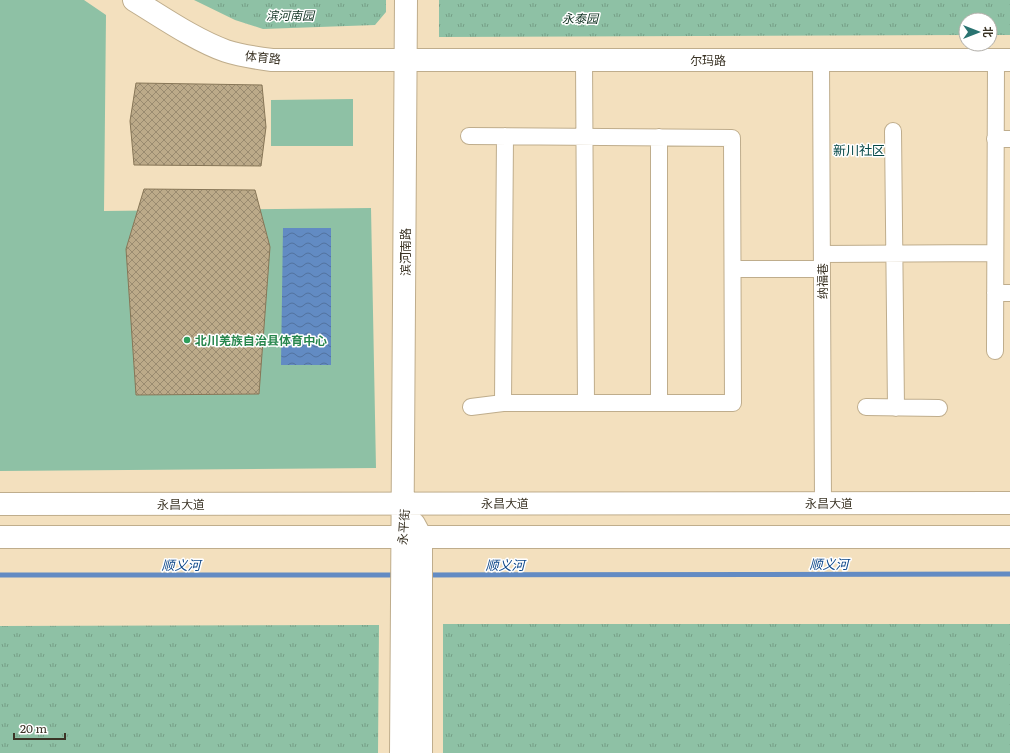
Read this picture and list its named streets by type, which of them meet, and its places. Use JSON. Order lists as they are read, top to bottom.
{
  "streets": {
    "main road": [
      "体育路",
      "尔玛路",
      "滨河南路",
      "永昌大道",
      "永平街"
    ],
    "street": ["纳福巷"]
  },
  "crossings": [
    ["体育路", "尔玛路"],
    ["体育路", "滨河南路"],
    ["尔玛路", "滨河南路"],
    ["尔玛路", "纳福巷"],
    ["滨河南路", "永昌大道"],
    ["滨河南路", "永平街"],
    ["纳福巷", "永昌大道"],
    ["永昌大道", "永平街"]
  ],
  "districts": ["新川社区"],
  "water": ["顺义河"],
  "parks": ["滨河南园", "永泰园"],
  "places": ["北川羌族自治县体育中心"],
  "scale_bar": "20 m",
  "north": "right"
}
